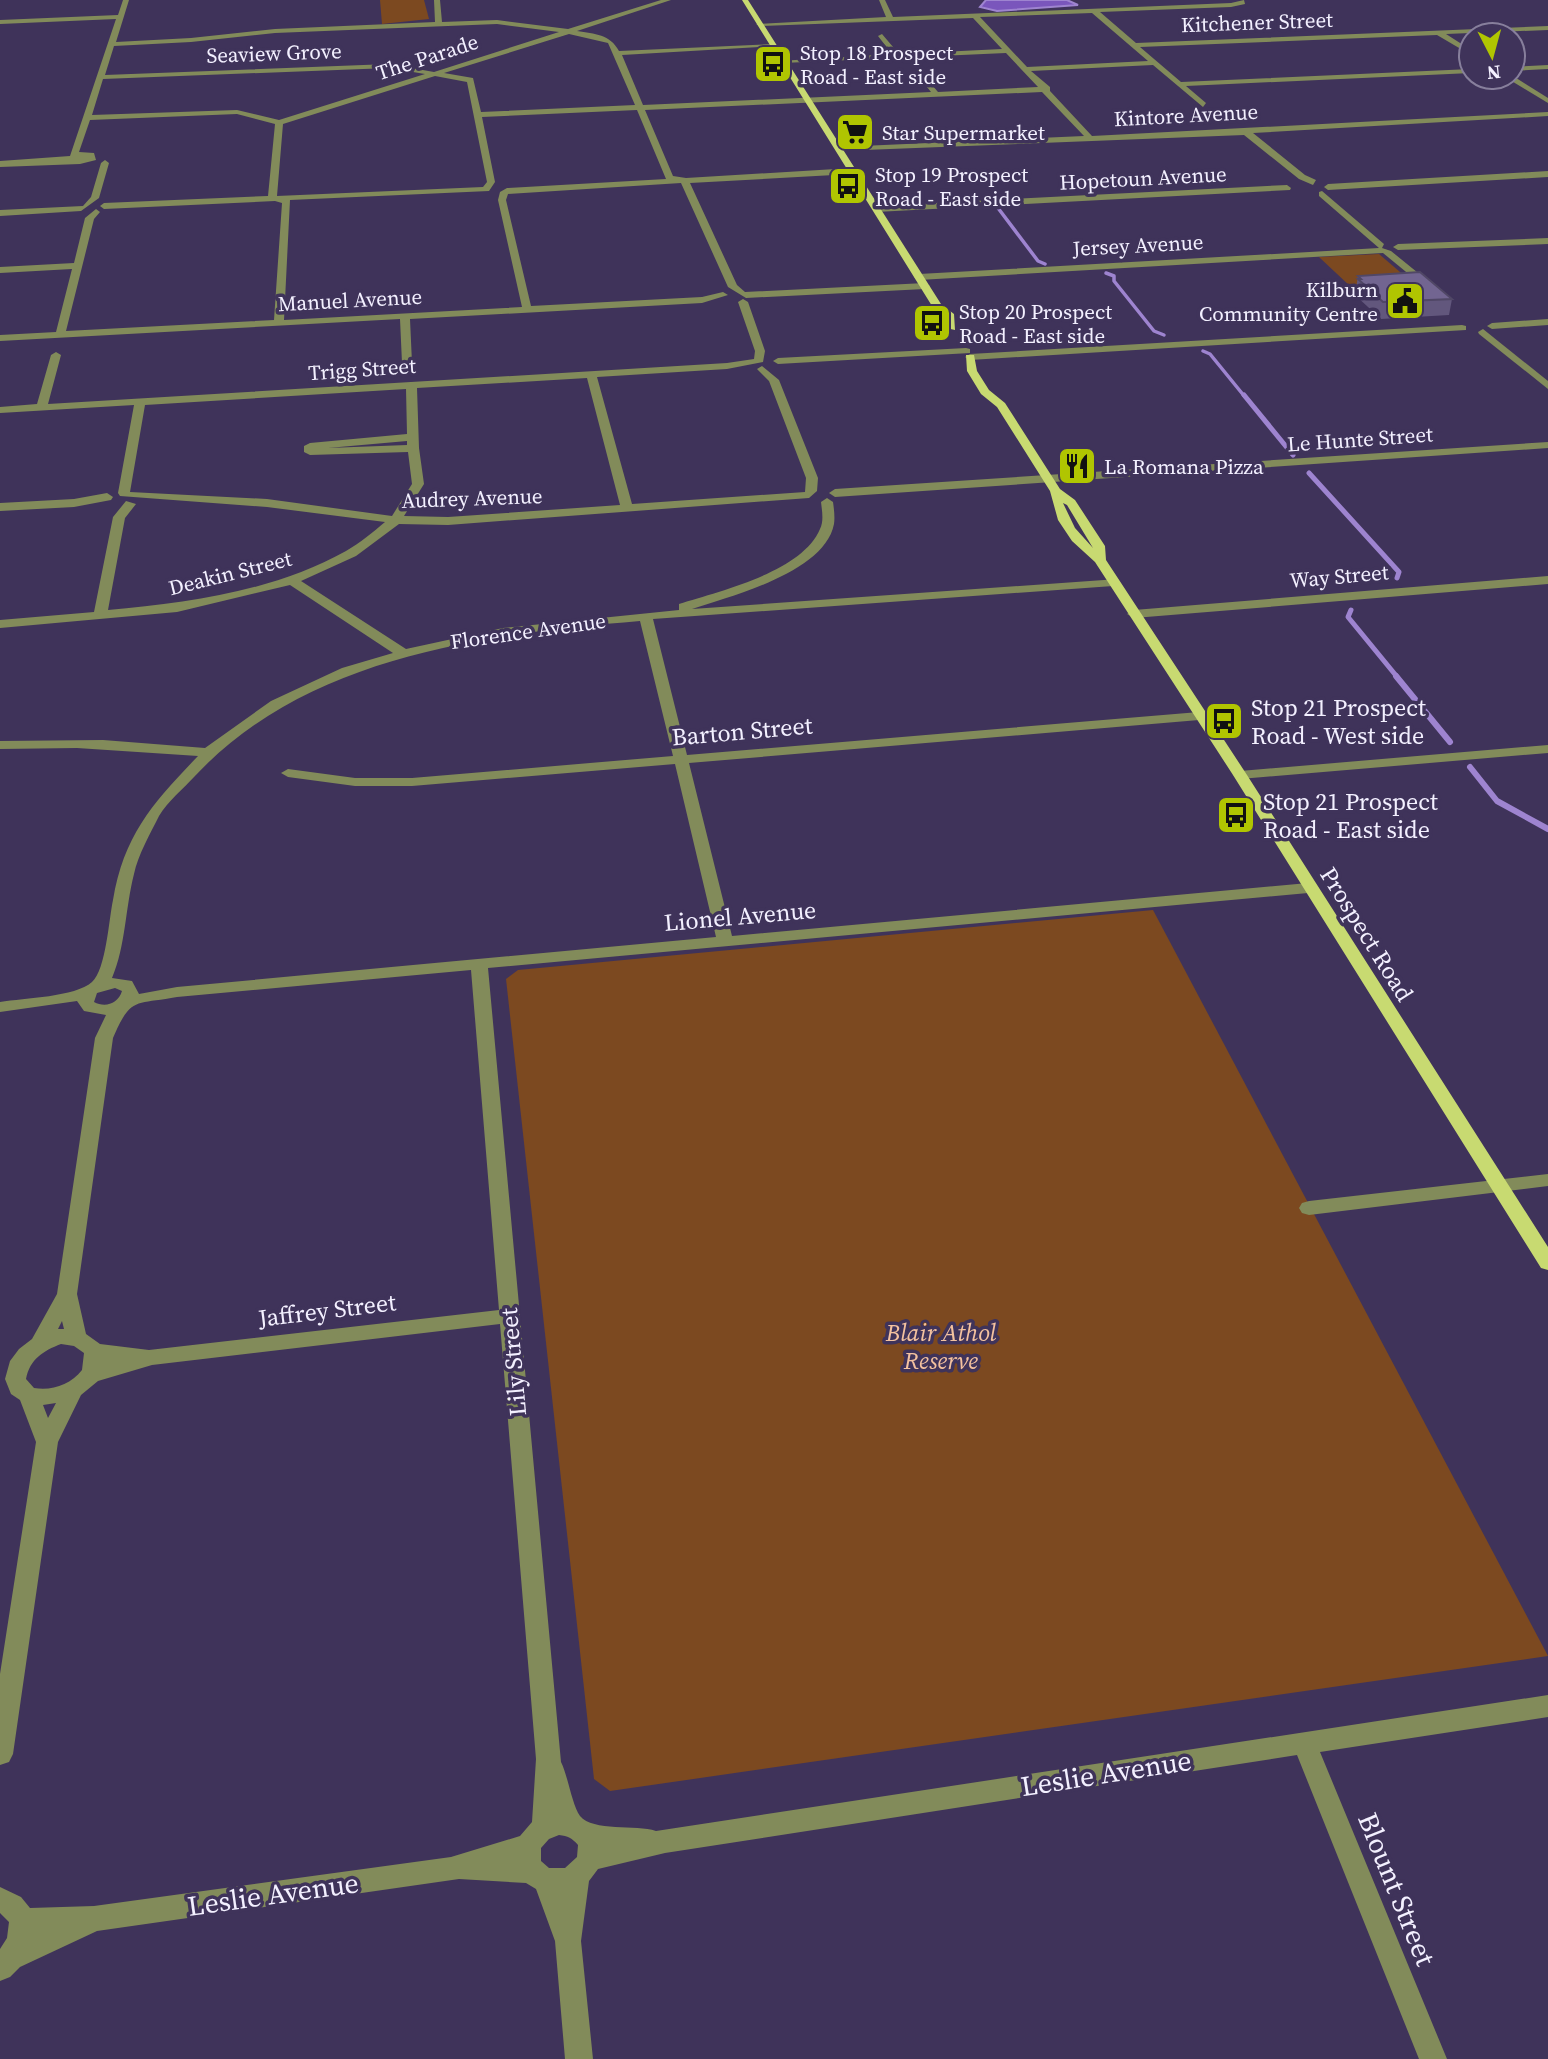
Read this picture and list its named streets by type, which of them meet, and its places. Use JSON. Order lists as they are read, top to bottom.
{
  "streets": {
    "main road": ["Prospect Road"],
    "street": [
      "Kitchener Street",
      "Seaview Grove",
      "The Parade",
      "Kintore Avenue",
      "Hopetoun Avenue",
      "Jersey Avenue",
      "Manuel Avenue",
      "Trigg Street",
      "Le Hunte Street",
      "Audrey Avenue",
      "Deakin Street",
      "Way Street",
      "Florence Avenue",
      "Barton Street",
      "Lionel Avenue",
      "Jaffrey Street",
      "Lily Street",
      "Leslie Avenue",
      "Blount Street"
    ]
  },
  "crossings": [
    ["Seaview Grove", "The Parade"],
    ["Kintore Avenue", "Prospect Road"],
    ["Hopetoun Avenue", "Prospect Road"],
    ["Jersey Avenue", "Manuel Avenue"],
    ["Jersey Avenue", "Prospect Road"],
    ["Manuel Avenue", "Prospect Road"],
    ["Trigg Street", "Deakin Street"],
    ["Le Hunte Street", "Audrey Avenue"],
    ["Le Hunte Street", "Prospect Road"],
    ["Audrey Avenue", "Deakin Street"],
    ["Audrey Avenue", "Prospect Road"],
    ["Way Street", "Prospect Road"],
    ["Florence Avenue", "Prospect Road"],
    ["Barton Street", "Prospect Road"],
    ["Lionel Avenue", "Prospect Road"],
    ["Lionel Avenue", "Lily Street"],
    ["Jaffrey Street", "Lily Street"],
    ["Lily Street", "Leslie Avenue"],
    ["Leslie Avenue", "Blount Street"]
  ],
  "parks": ["Blair Athol Reserve"],
  "places": {
    "bus stop": [
      "Stop 18 Prospect Road - East side",
      "Stop 19 Prospect Road - East side",
      "Stop 20 Prospect Road - East side",
      "Stop 21 Prospect Road - West side",
      "Stop 21 Prospect Road - East side"
    ],
    "supermarket": ["Star Supermarket"],
    "public building": ["Kilburn Community Centre"],
    "restaurant": ["La Romana Pizza"]
  },
  "north": "bottom"
}
